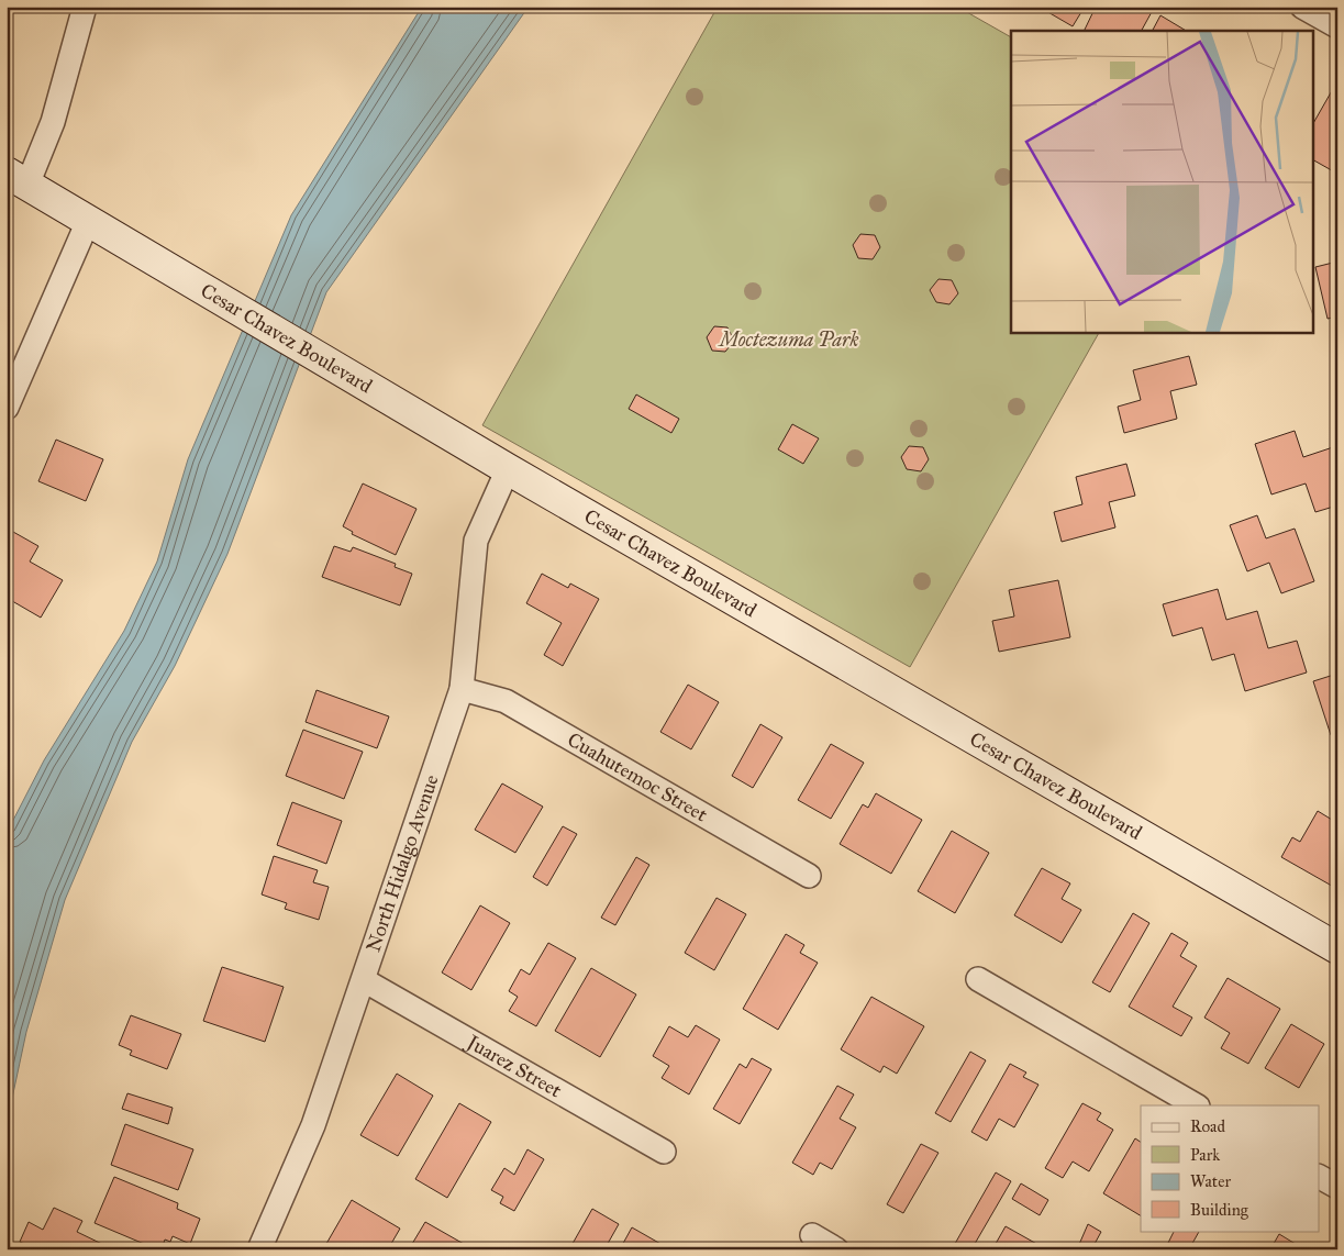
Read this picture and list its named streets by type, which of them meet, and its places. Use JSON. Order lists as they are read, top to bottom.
{
  "streets": {
    "street": [
      "Cesar Chavez Boulevard",
      "Cuahutemoc Street",
      "North Hidalgo Avenue",
      "Juarez Street"
    ]
  },
  "crossings": [
    ["Cesar Chavez Boulevard", "North Hidalgo Avenue"],
    ["Cuahutemoc Street", "North Hidalgo Avenue"],
    ["North Hidalgo Avenue", "Juarez Street"]
  ],
  "parks": ["Moctezuma Park"],
  "legend": [
    "Road",
    "Park",
    "Water",
    "Building"
  ]
}
